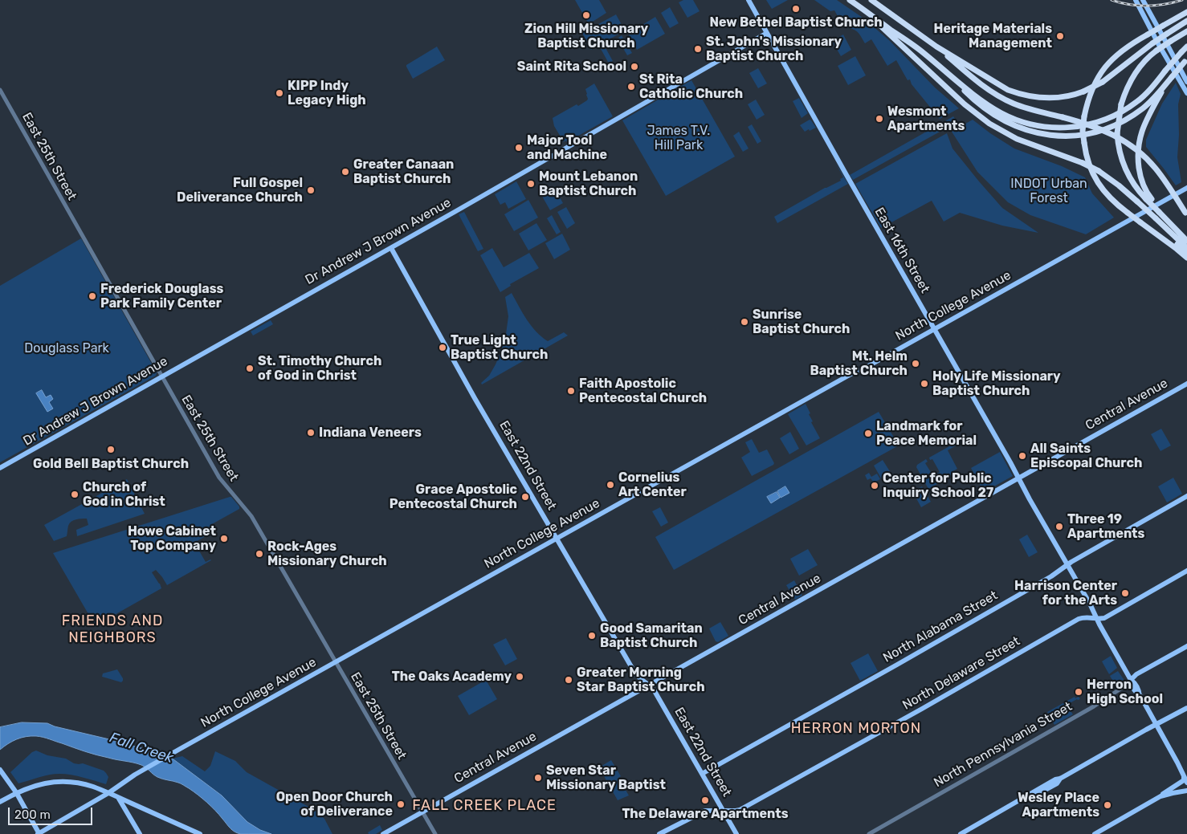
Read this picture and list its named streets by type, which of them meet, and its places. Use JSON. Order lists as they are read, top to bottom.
{
  "streets": {
    "main road": [
      "Dr Andrew J Brown Avenue",
      "East 16th Street",
      "North College Avenue",
      "Central Avenue",
      "East 22nd Street",
      "North Alabama Street",
      "North Delaware Street",
      "North Pennsylvania Street"
    ],
    "street": ["East 25th Street"]
  },
  "crossings": [
    ["East 25th Street", "Dr Andrew J Brown Avenue"],
    ["East 25th Street", "North College Avenue"],
    ["East 25th Street", "Central Avenue"],
    ["Dr Andrew J Brown Avenue", "East 16th Street"],
    ["Dr Andrew J Brown Avenue", "East 22nd Street"],
    ["East 16th Street", "North College Avenue"],
    ["East 16th Street", "Central Avenue"],
    ["East 16th Street", "North Alabama Street"],
    ["East 16th Street", "North Delaware Street"],
    ["East 16th Street", "North Pennsylvania Street"],
    ["North College Avenue", "East 22nd Street"],
    ["Central Avenue", "East 22nd Street"],
    ["East 22nd Street", "North Alabama Street"],
    ["East 22nd Street", "North Delaware Street"]
  ],
  "districts": ["FRIENDS AND NEIGHBORS", "HERRON MORTON", "FALL CREEK PLACE"],
  "water": ["Fall Creek"],
  "parks": ["James T.V. Hill Park", "INDOT Urban Forest", "Douglass Park"],
  "places": [
    "New Bethel Baptist Church",
    "Zion Hill Missionary Baptist Church",
    "Heritage Materials Management",
    "St. John's Missionary Baptist Church",
    "Saint Rita School",
    "St Rita Catholic Church",
    "KIPP Indy Legacy High",
    "Wesmont Apartments",
    "Major Tool and Machine",
    "Greater Canaan Baptist Church",
    "Mount Lebanon Baptist Church",
    "Full Gospel Deliverance Church",
    "Frederick Douglass Park Family Center",
    "Sunrise Baptist Church",
    "True Light Baptist Church",
    "Mt. Helm Baptist Church",
    "St. Timothy Church of God in Christ",
    "Holy Life Missionary Baptist Church",
    "Faith Apostolic Pentecostal Church",
    "Indiana Veneers",
    "Landmark for Peace Memorial",
    "Gold Bell Baptist Church",
    "All Saints Episcopal Church",
    "Cornelius Art Center",
    "Center for Public Inquiry School 27",
    "Church of God in Christ",
    "Grace Apostolic Pentecostal Church",
    "Three 19 Apartments",
    "Howe Cabinet Top Company",
    "Rock-Ages Missionary Church",
    "Harrison Center for the Arts",
    "Good Samaritan Baptist Church",
    "The Oaks Academy",
    "Greater Morning Star Baptist Church",
    "Herron High School",
    "Seven Star Missionary Baptist",
    "The Delaware Apartments",
    "Open Door Church of Deliverance",
    "Wesley Place Apartments"
  ],
  "scale_bar": "200 m"
}
